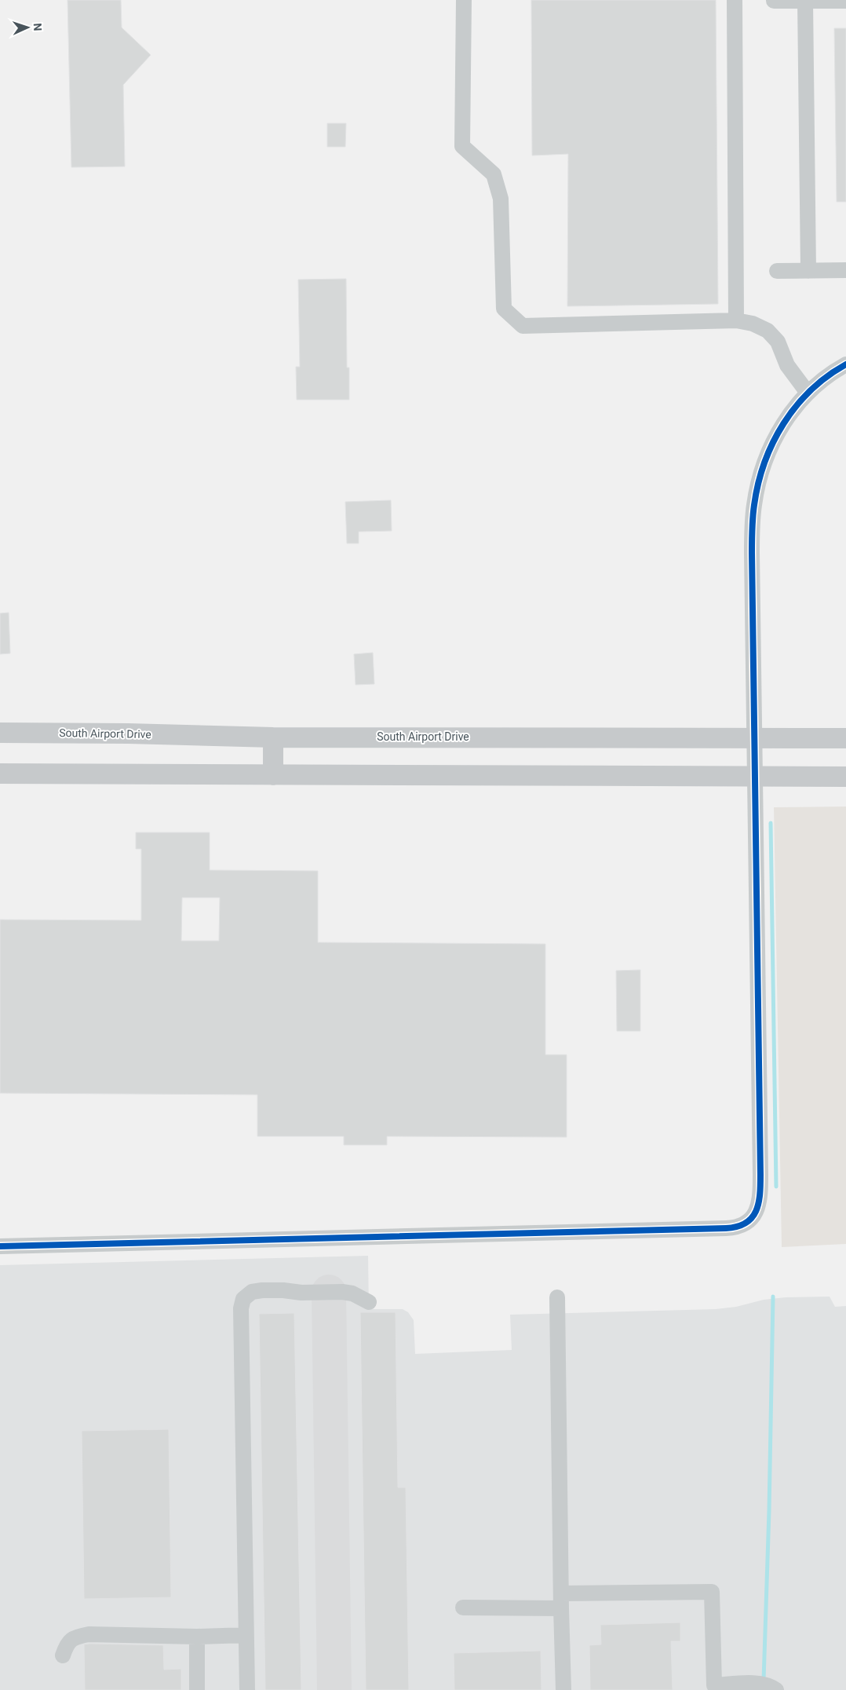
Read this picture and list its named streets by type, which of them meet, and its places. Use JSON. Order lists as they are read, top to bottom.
{
  "streets": {
    "main road": ["South Airport Drive"]
  },
  "north": "right"
}
